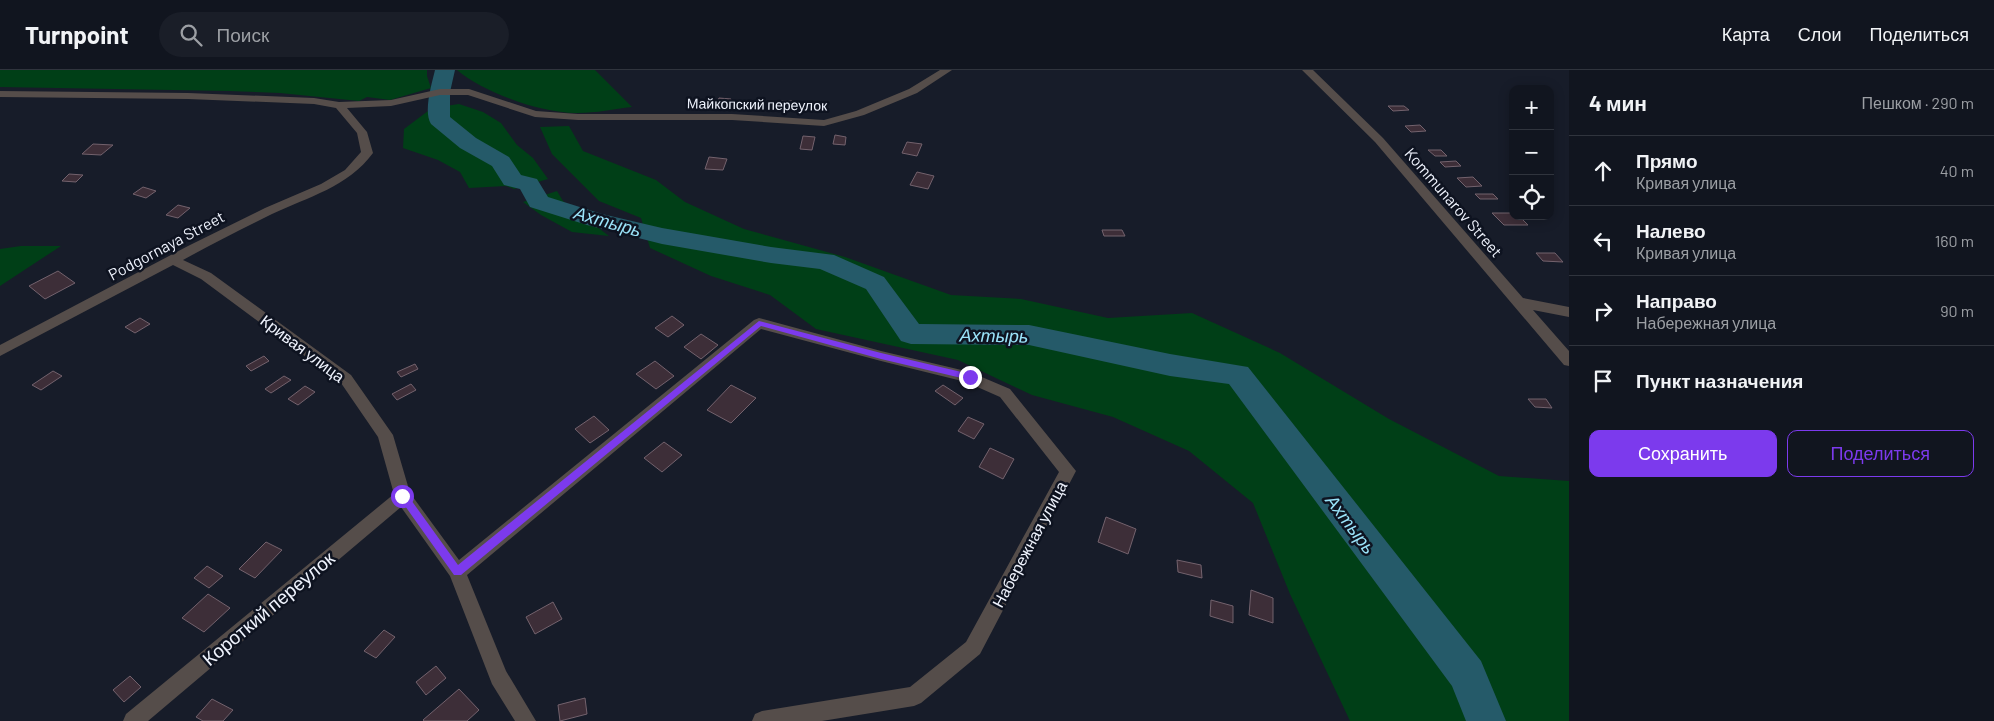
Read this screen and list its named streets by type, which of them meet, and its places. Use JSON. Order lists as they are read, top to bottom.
{
  "streets": {
    "street": [
      "Майкопский переулок",
      "Kommunarov Street",
      "Podgornaya Street",
      "Кривая улица",
      "Набережная улица",
      "Короткий переулок"
    ]
  },
  "crossings": [
    ["Майкопский переулок", "Podgornaya Street"],
    ["Podgornaya Street", "Кривая улица"],
    ["Кривая улица", "Набережная улица"],
    ["Кривая улица", "Короткий переулок"]
  ],
  "water": ["Ахтырь"],
  "page": {
    "header": "Turnpoint",
    "search": "Поиск",
    "nav": ["Карта", "Слои", "Поделиться"],
    "heading": ["4 мин", "Пешком · 290 m"],
    "map_buttons": ["+", "−"],
    "list": [
      ["Прямо", "Кривая улица", "40 m"],
      ["Налево", "Кривая улица", "160 m"],
      ["Направо", "Набережная улица", "90 m"],
      "Пункт назначения"
    ],
    "buttons": ["Сохранить", "Поделиться"]
  }
}
